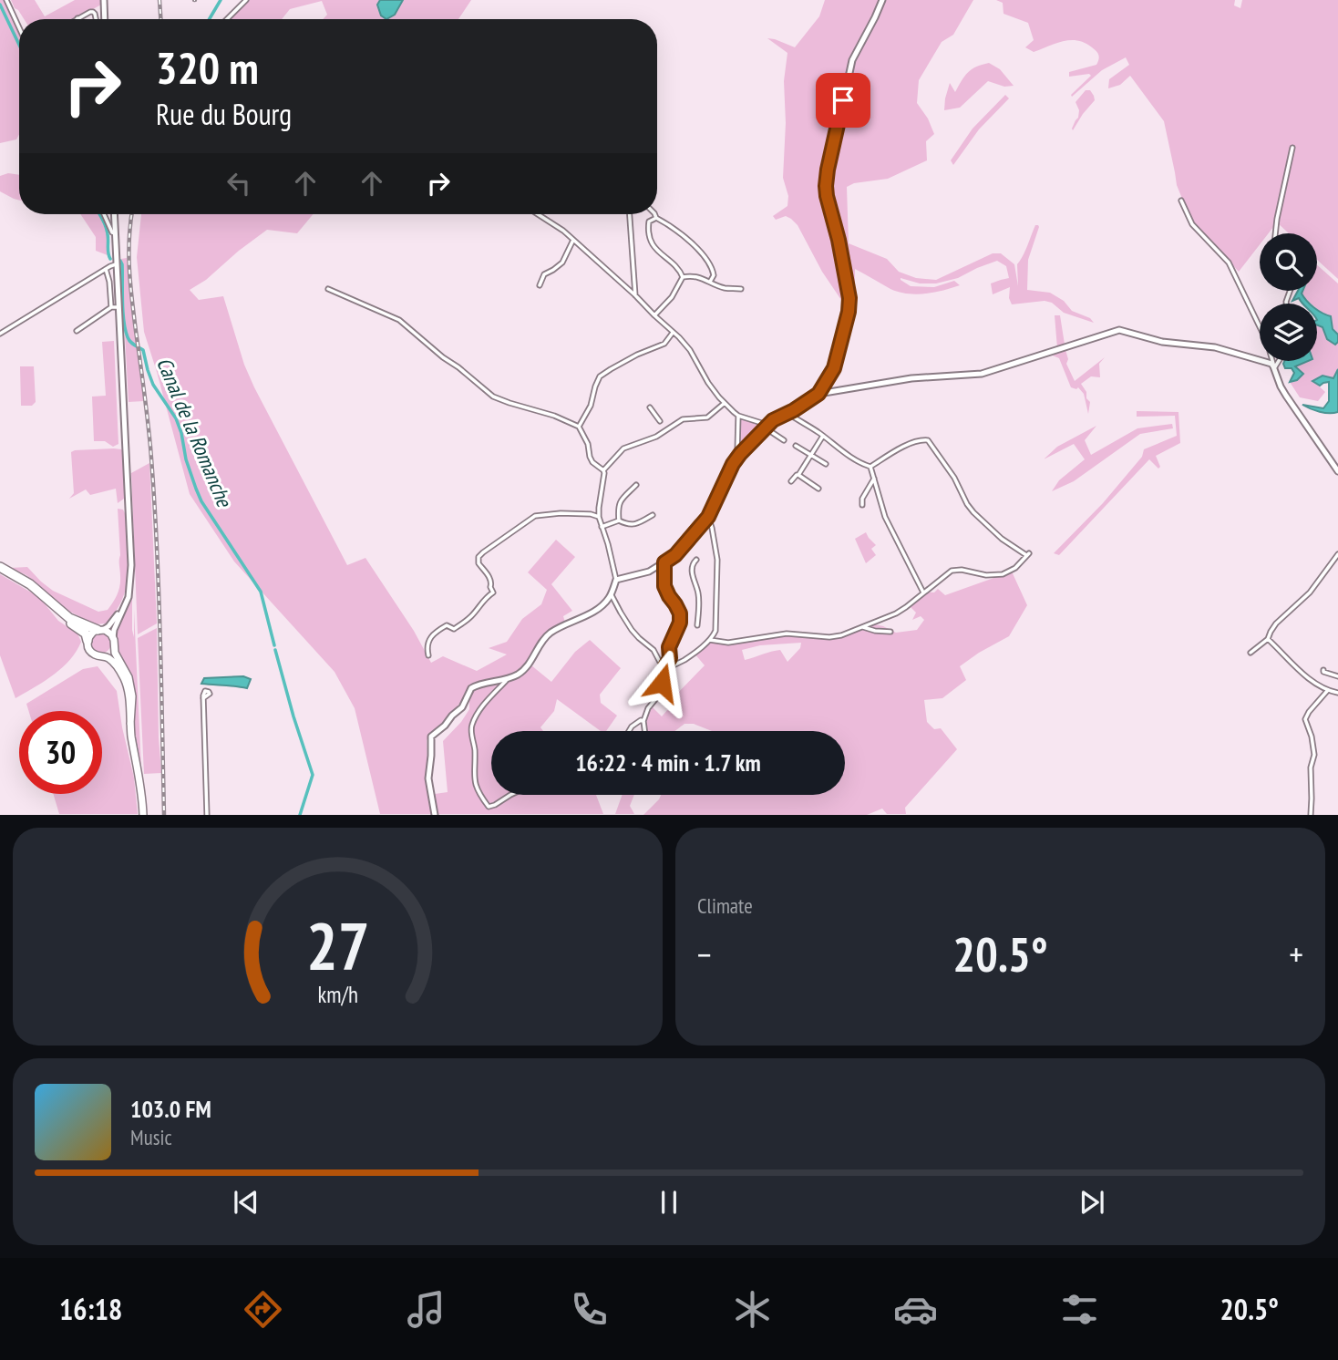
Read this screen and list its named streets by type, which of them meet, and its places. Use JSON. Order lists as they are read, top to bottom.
{
  "water": ["Canal de la Romanche"],
  "page": {
    "turn": ["320 m", "Rue du Bourg"],
    "limit": "30",
    "trip": "16:22 · 4 min · 1.7 km",
    "tile": "Climate",
    "heat": ["−", "20.5°", "+"],
    "song": ["103.0 FM", "Music"],
    "tabs": ["16:18", "20.5°"],
    "gauge": ["27", "km/h"]
  }
}
